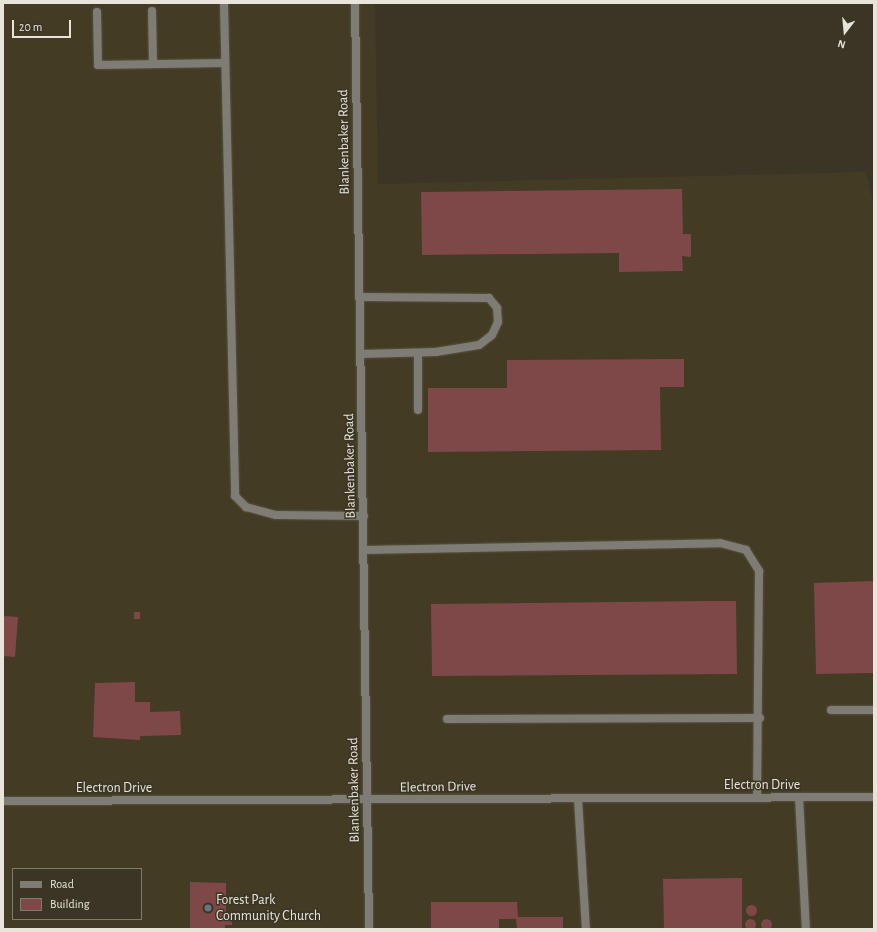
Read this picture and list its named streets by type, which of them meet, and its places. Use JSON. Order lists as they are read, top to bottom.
{
  "streets": {
    "street": ["Blankenbaker Road", "Electron Drive"]
  },
  "crossings": [
    ["Blankenbaker Road", "Electron Drive"]
  ],
  "places": ["Forest Park Community Church"],
  "legend": ["Road", "Building"],
  "scale_bar": "20 m",
  "north": "bottom"
}
